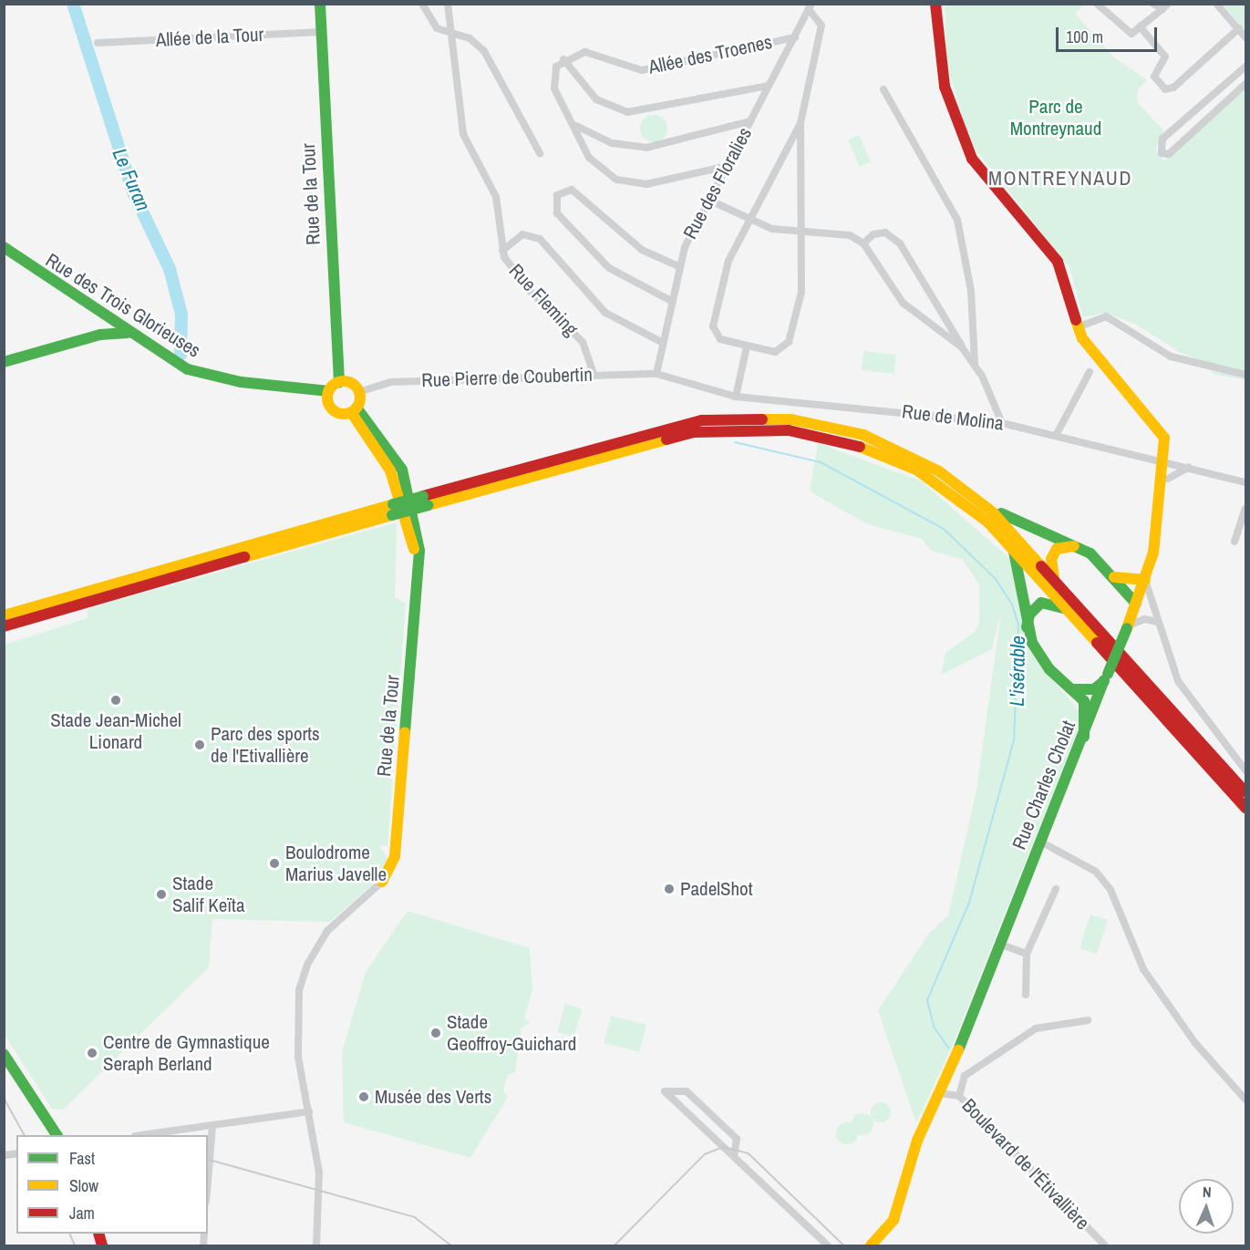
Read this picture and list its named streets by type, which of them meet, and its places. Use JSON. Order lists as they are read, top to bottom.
{
  "streets": {
    "main road": ["Rue de la Tour", "Rue des Trois Glorieuses", "Rue Charles Cholat"],
    "street": [
      "Allée de la Tour",
      "Allée des Troenes",
      "Rue des Floralies",
      "Rue Fleming",
      "Rue Pierre de Coubertin",
      "Rue de Molina",
      "Boulevard de l'Étivallière"
    ]
  },
  "crossings": [
    ["Allée de la Tour", "Rue de la Tour"],
    ["Allée des Troenes", "Rue des Floralies"],
    ["Rue des Floralies", "Rue Pierre de Coubertin"],
    ["Rue des Floralies", "Rue de Molina"],
    ["Rue de la Tour", "Rue des Trois Glorieuses"],
    ["Rue de la Tour", "Rue Pierre de Coubertin"],
    ["Rue Fleming", "Rue Pierre de Coubertin"],
    ["Rue des Trois Glorieuses", "Rue Pierre de Coubertin"],
    ["Rue Pierre de Coubertin", "Rue de Molina"],
    ["Rue de Molina", "Rue Charles Cholat"],
    ["Rue Charles Cholat", "Boulevard de l'Étivallière"]
  ],
  "districts": ["MONTREYNAUD"],
  "water": ["Le Furan", "L'isérable"],
  "parks": ["Parc de Montreynaud"],
  "places": [
    "Stade Jean-Michel Lionard",
    "Parc des sports de l'Etivallière",
    "Boulodrome Marius Javelle",
    "PadelShot",
    "Stade Salif Keïta",
    "Stade Geoffroy-Guichard",
    "Centre de Gymnastique Seraph Berland",
    "Musée des Verts"
  ],
  "legend": ["Fast", "Slow", "Jam"],
  "scale_bar": "100 m",
  "north": "top"
}
